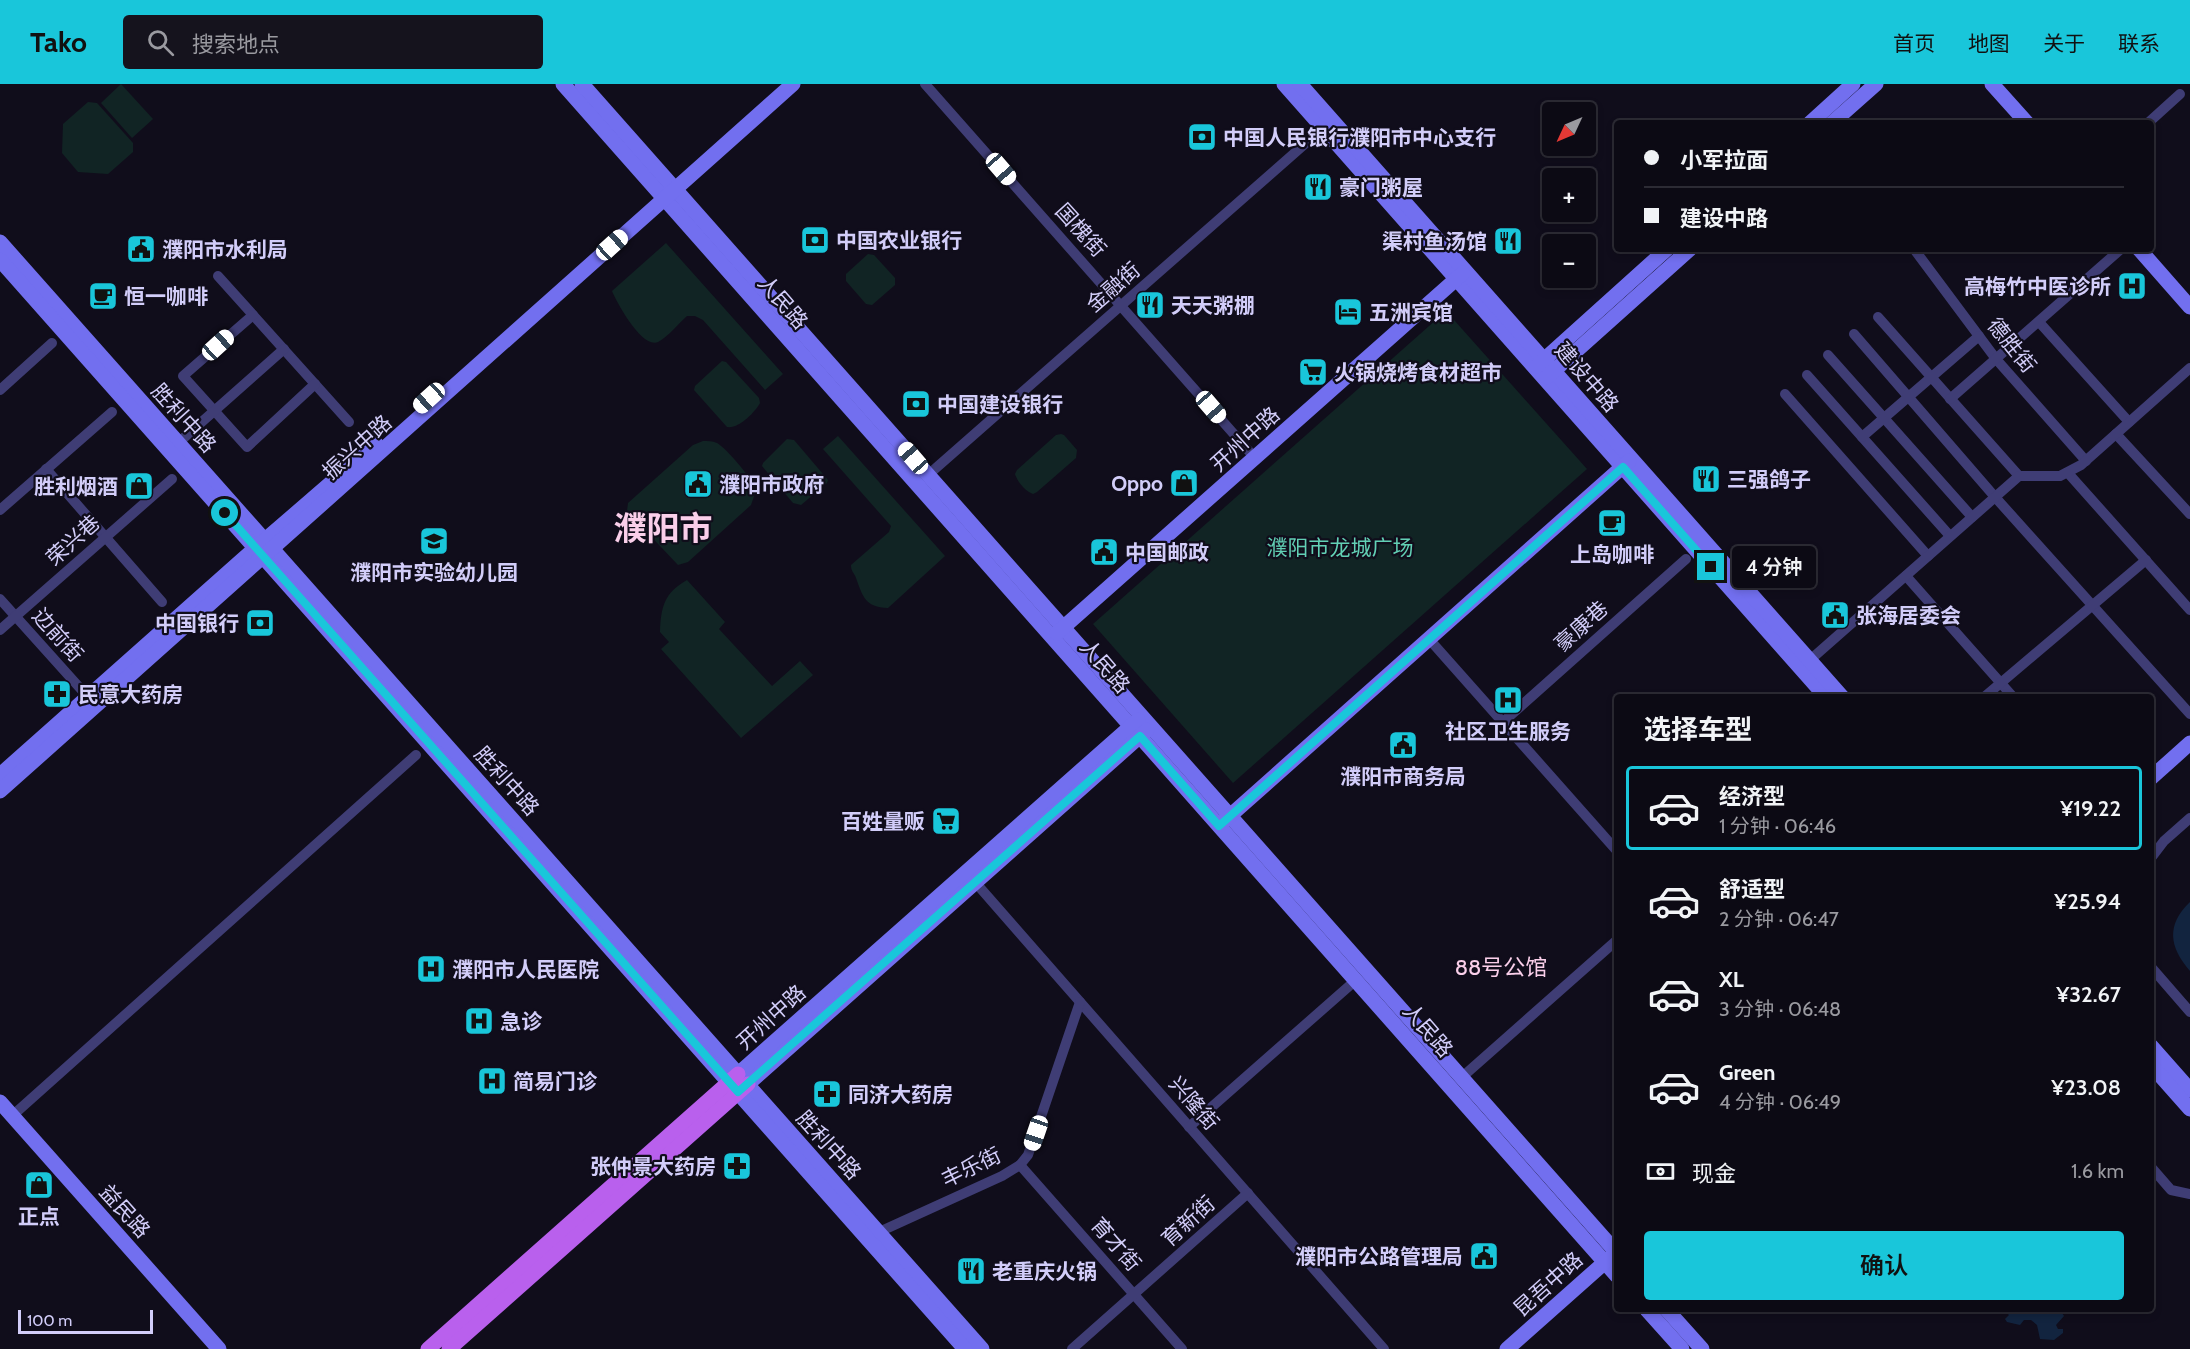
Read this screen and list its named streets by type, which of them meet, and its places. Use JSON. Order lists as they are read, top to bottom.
{
  "streets": {
    "main road": ["开州中路"],
    "street": [
      "国槐街",
      "金融街",
      "人民路",
      "德胜街",
      "建设中路",
      "胜利中路",
      "振兴中路",
      "荣兴巷",
      "豪康巷",
      "边前街",
      "兴隆街",
      "丰乐街",
      "益民路",
      "育新街",
      "育才街",
      "昆吾中路"
    ]
  },
  "crossings": [
    ["国槐街", "金融街"],
    ["国槐街", "开州中路"],
    ["金融街", "人民路"],
    ["金融街", "建设中路"],
    ["人民路", "开州中路"],
    ["人民路", "振兴中路"],
    ["人民路", "昆吾中路"],
    ["建设中路", "开州中路"],
    ["胜利中路", "开州中路"],
    ["胜利中路", "振兴中路"],
    ["胜利中路", "丰乐街"],
    ["开州中路", "兴隆街"],
    ["振兴中路", "边前街"],
    ["荣兴巷", "边前街"],
    ["兴隆街", "丰乐街"],
    ["兴隆街", "育新街"],
    ["丰乐街", "育才街"],
    ["育新街", "育才街"]
  ],
  "districts": ["濮阳市", "88号公馆"],
  "parks": ["濮阳市龙城广场"],
  "places": {
    "bank": [
      "中国人民银行濮阳市中心支行",
      "中国农业银行",
      "中国建设银行",
      "中国银行"
    ],
    "restaurant": [
      "豪门粥屋",
      "渠村鱼汤馆",
      "天天粥棚",
      "三强鸽子",
      "老重庆火锅"
    ],
    "public building": [
      "濮阳市水利局",
      "濮阳市政府",
      "中国邮政",
      "张海居委会",
      "濮阳市商务局",
      "濮阳市公路管理局"
    ],
    "hospital": [
      "高梅竹中医诊所",
      "社区卫生服务",
      "濮阳市人民医院",
      "急诊",
      "简易门诊"
    ],
    "cafe": ["恒一咖啡", "上岛咖啡"],
    "hotel": ["五洲宾馆"],
    "supermarket": ["火锅烧烤食材超市", "百姓量贩"],
    "shop": ["Oppo", "胜利烟酒", "正点"],
    "school or university": ["濮阳市实验幼儿园"],
    "pharmacy": ["民意大药房", "同济大药房", "张仲景大药房"]
  },
  "scale_bar": "100 m",
  "north": "bottom left",
  "page": {
    "header": "Tako",
    "search": "搜索地点",
    "nav": [
      "首页",
      "地图",
      "关于",
      "联系"
    ],
    "map_buttons": ["+", "−"],
    "banner": ["小军拉面", "建设中路"],
    "bubble": "4 分钟",
    "heading": "选择车型",
    "list": [
      {
        "name": "经济型",
        "note": "1 分钟 · 06:46",
        "value": "¥19.22"
      },
      {
        "name": "舒适型",
        "note": "2 分钟 · 06:47",
        "value": "¥25.94"
      },
      {
        "name": "XL",
        "note": "3 分钟 · 06:48",
        "value": "¥32.67"
      },
      {
        "name": "Green",
        "note": "4 分钟 · 06:49",
        "value": "¥23.08"
      }
    ],
    "pay": ["现金", "1.6 km"],
    "buttons": "确认",
    "scale": "100 m"
  }
}
